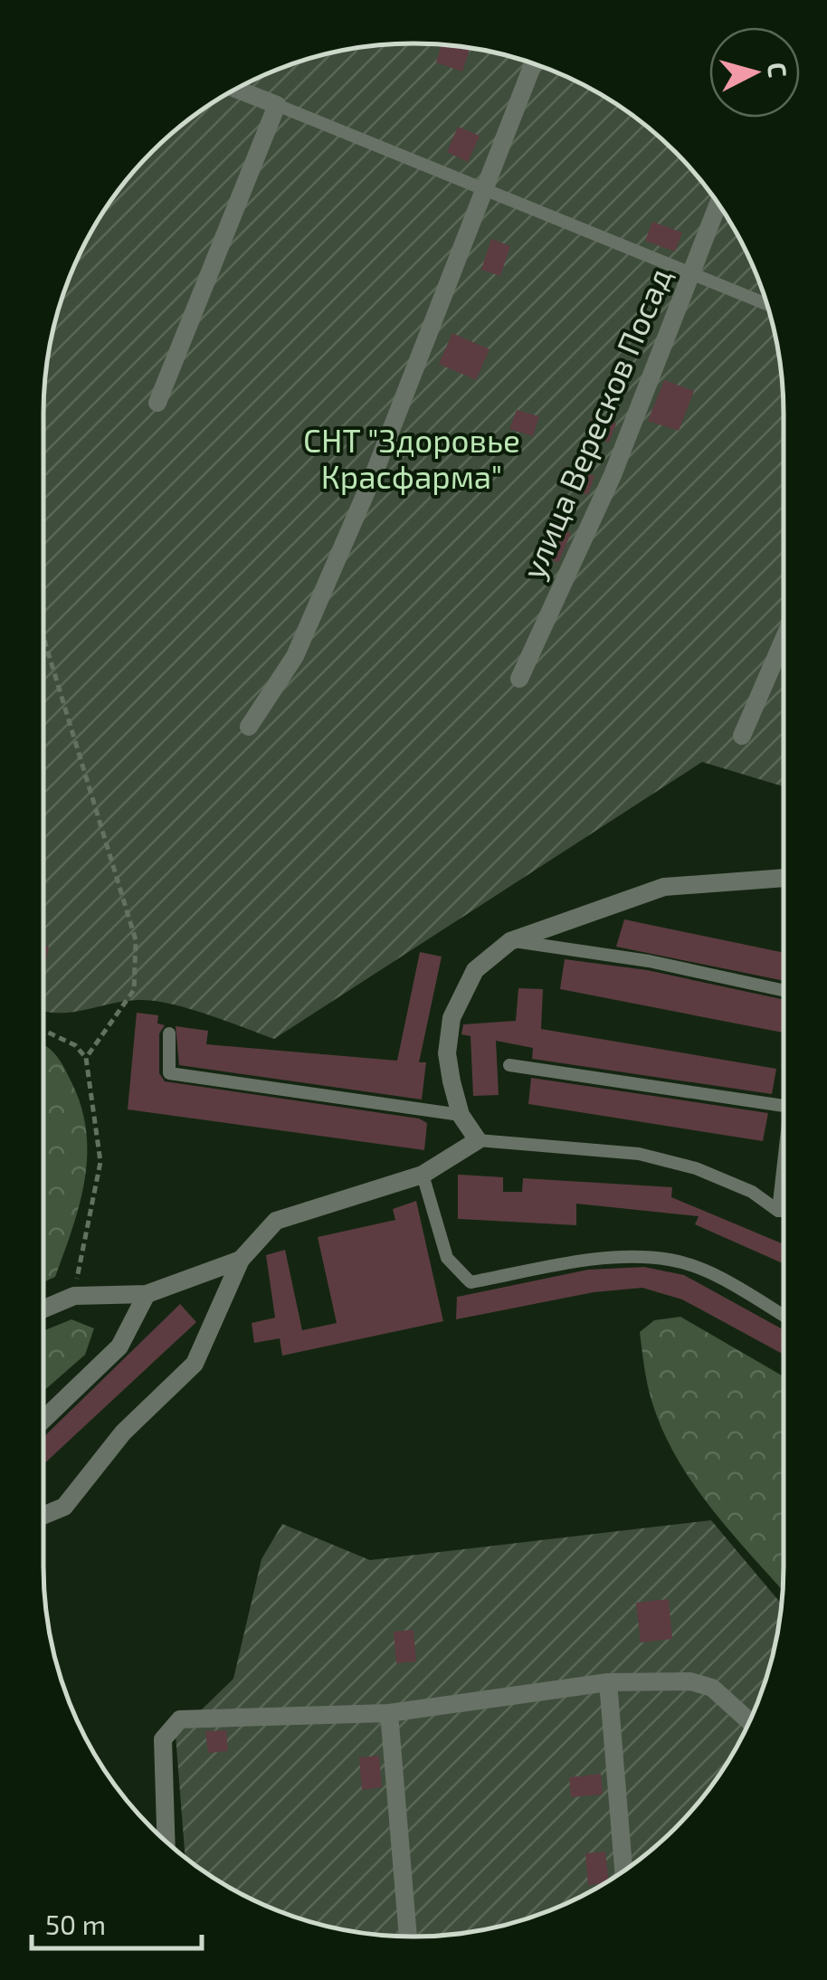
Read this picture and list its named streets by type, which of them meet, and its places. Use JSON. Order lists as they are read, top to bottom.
{
  "streets": {
    "street": ["улица Вересков Посад"]
  },
  "parks": ["СНТ \"Здоровье Красфарма\""],
  "scale_bar": "50 m",
  "north": "right"
}
